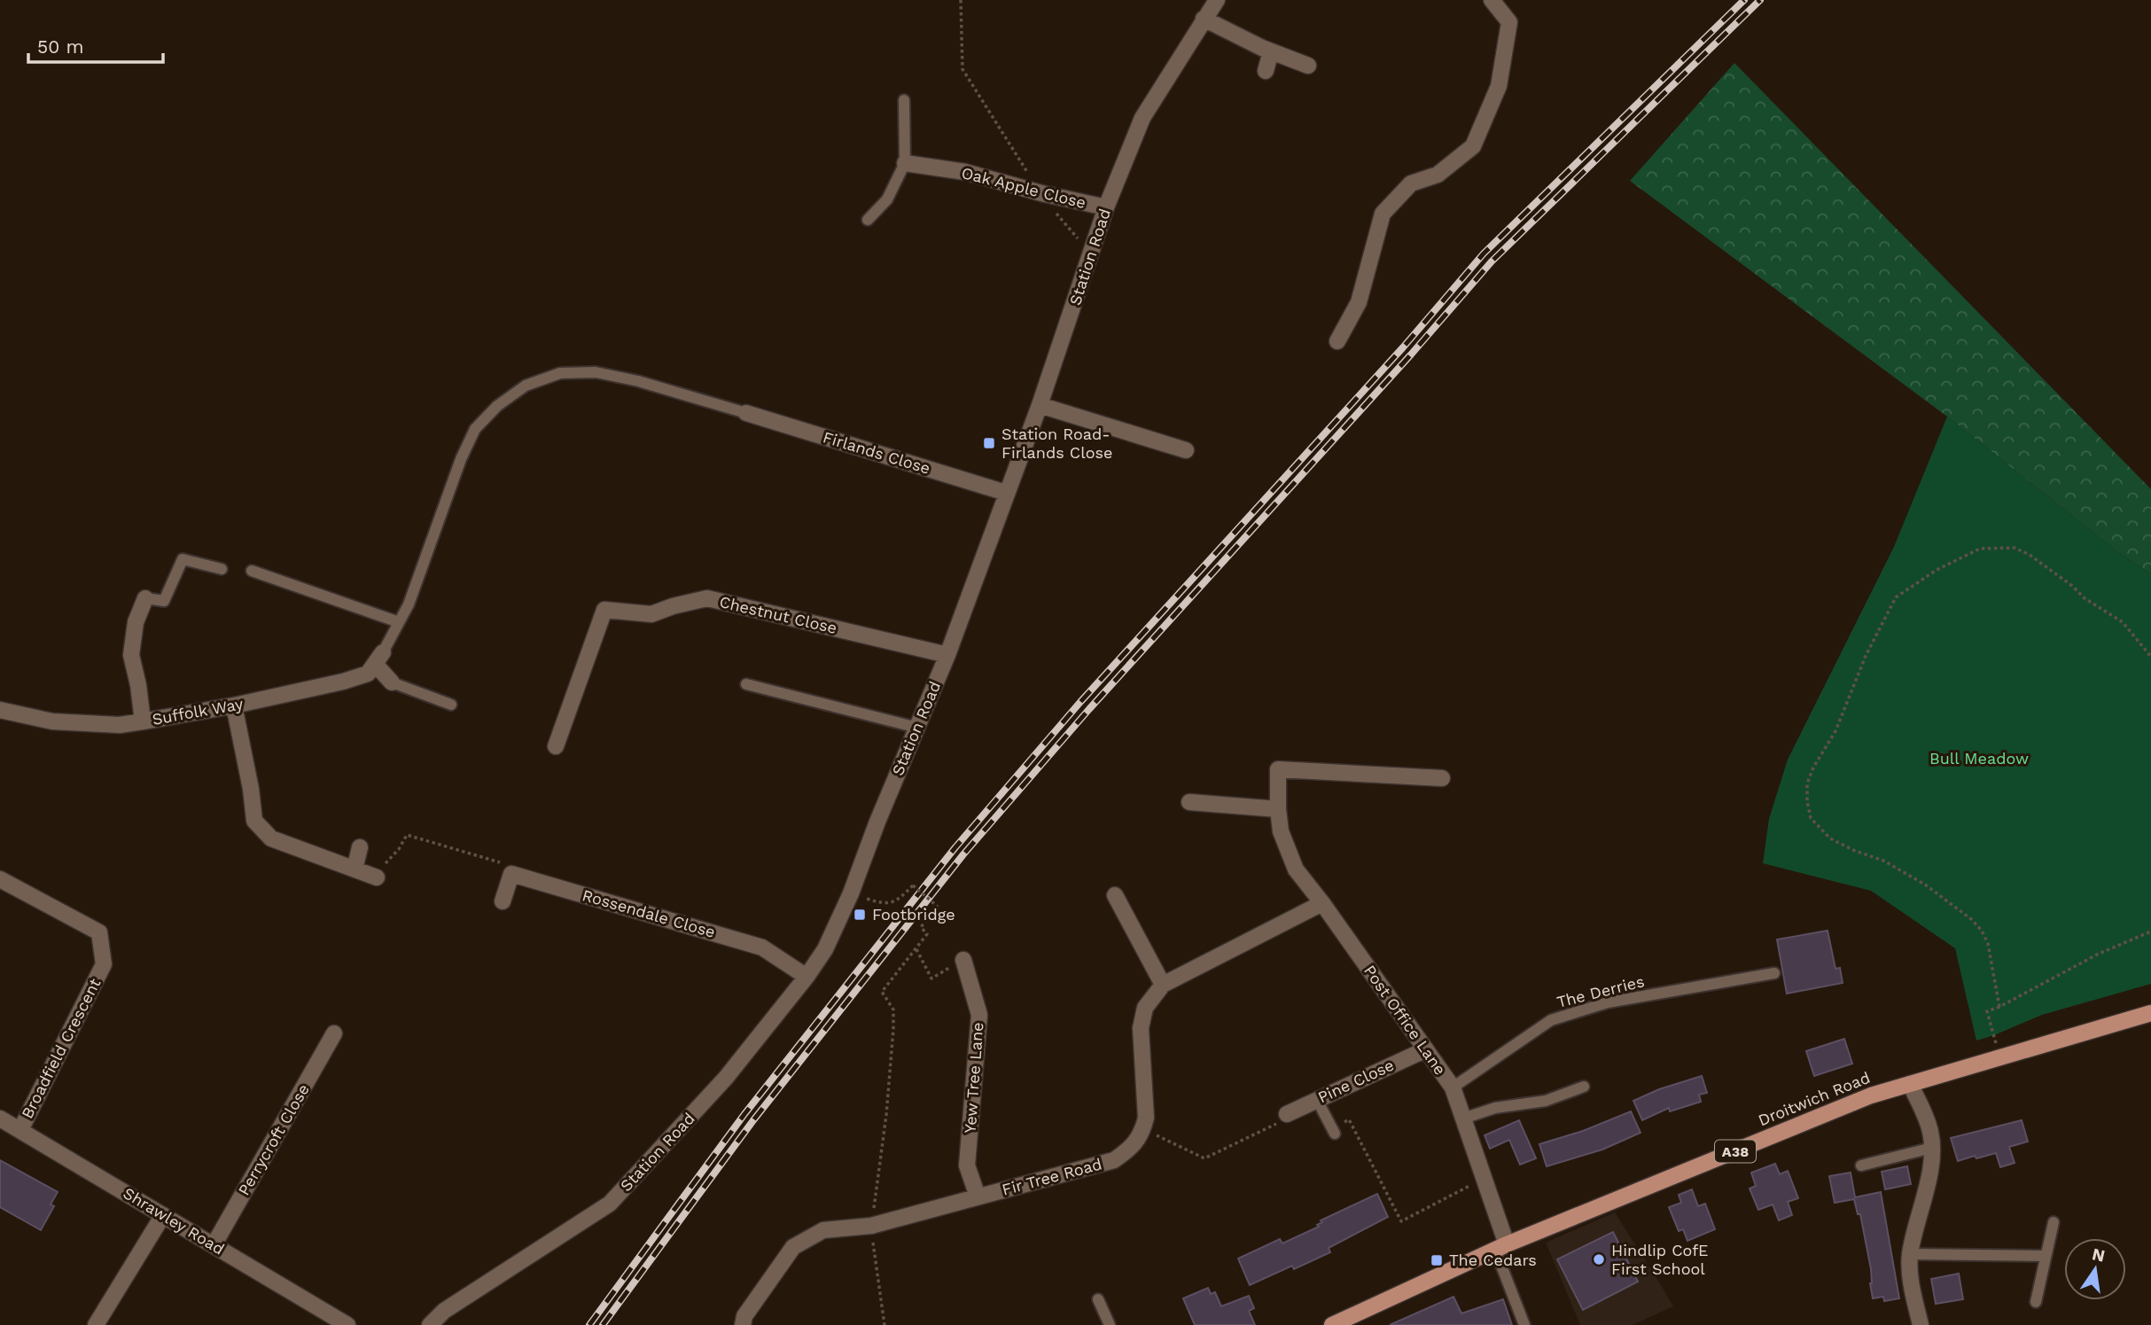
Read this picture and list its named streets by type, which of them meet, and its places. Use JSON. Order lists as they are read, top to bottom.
{
  "streets": {
    "main road": ["Droitwich Road", "A38"],
    "street": [
      "Oak Apple Close",
      "Station Road",
      "Firlands Close",
      "Chestnut Close",
      "Suffolk Way",
      "Rossendale Close",
      "Post Office Lane",
      "Broadfield Crescent",
      "Yew Tree Lane",
      "Pine Close",
      "Perrycroft Close",
      "Fir Tree Road",
      "Shrawley Road"
    ],
    "lane": ["The Derries"]
  },
  "crossings": [
    ["Oak Apple Close", "Station Road"],
    ["Station Road", "Firlands Close"],
    ["Station Road", "Chestnut Close"],
    ["Station Road", "Rossendale Close"],
    ["The Derries", "Post Office Lane"],
    ["Post Office Lane", "Pine Close"],
    ["Post Office Lane", "Droitwich Road"],
    ["Broadfield Crescent", "Shrawley Road"],
    ["Yew Tree Lane", "Fir Tree Road"],
    ["Perrycroft Close", "Shrawley Road"]
  ],
  "parks": ["Bull Meadow"],
  "places": {
    "transit": ["Station Road- Firlands Close", "Footbridge", "The Cedars"],
    "other": ["Hindlip CofE First School"]
  },
  "scale_bar": "50 m",
  "north": "top"
}
